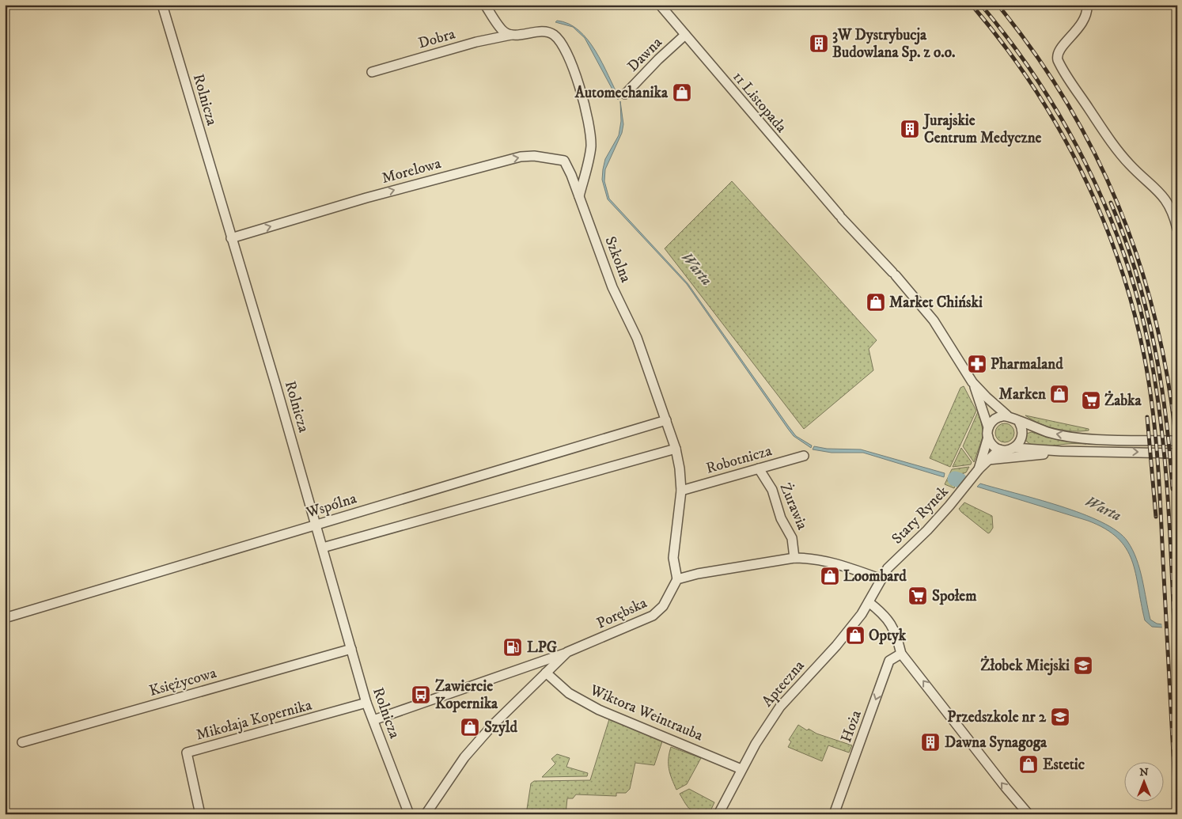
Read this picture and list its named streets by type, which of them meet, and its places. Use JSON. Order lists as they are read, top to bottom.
{
  "streets": {
    "street": [
      "Dobra",
      "Dawna",
      "Rolnicza",
      "11 Listopada",
      "Morelowa",
      "Szkolna",
      "Robotnicza",
      "Wspólna",
      "Żurawia",
      "Stary Rynek",
      "Porębska",
      "Księżycowa",
      "Apteczna",
      "Wiktora Weintrauba",
      "Mikołaja Kopernika",
      "Hoża"
    ]
  },
  "crossings": [
    ["Dawna", "11 Listopada"],
    ["Rolnicza", "Morelowa"],
    ["Rolnicza", "Wspólna"],
    ["Rolnicza", "Księżycowa"],
    ["Rolnicza", "Mikołaja Kopernika"],
    ["11 Listopada", "Stary Rynek"],
    ["Morelowa", "Szkolna"],
    ["Szkolna", "Robotnicza"],
    ["Szkolna", "Wspólna"],
    ["Szkolna", "Porębska"],
    ["Robotnicza", "Żurawia"],
    ["Stary Rynek", "Apteczna"],
    ["Porębska", "Wiktora Weintrauba"],
    ["Apteczna", "Wiktora Weintrauba"]
  ],
  "one_way": ["Morelowa", "Hoża"],
  "water": ["Warta"],
  "places": {
    "building": ["3W Dystrybucja Budowlana Sp. z o.o.", "Jurajskie Centrum Medyczne", "Dawna Synagoga"],
    "shop": [
      "Automechanika",
      "Market Chiński",
      "Marken",
      "Loombard",
      "Optyk",
      "Szyld",
      "Estetic"
    ],
    "pharmacy": ["Pharmaland"],
    "supermarket": ["Żabka", "Społem"],
    "fuel station": ["LPG"],
    "school or university": ["Żłobek Miejski", "Przedszkole nr 2"],
    "bus stop": ["Zawiercie Kopernika"]
  },
  "north": "top"
}
